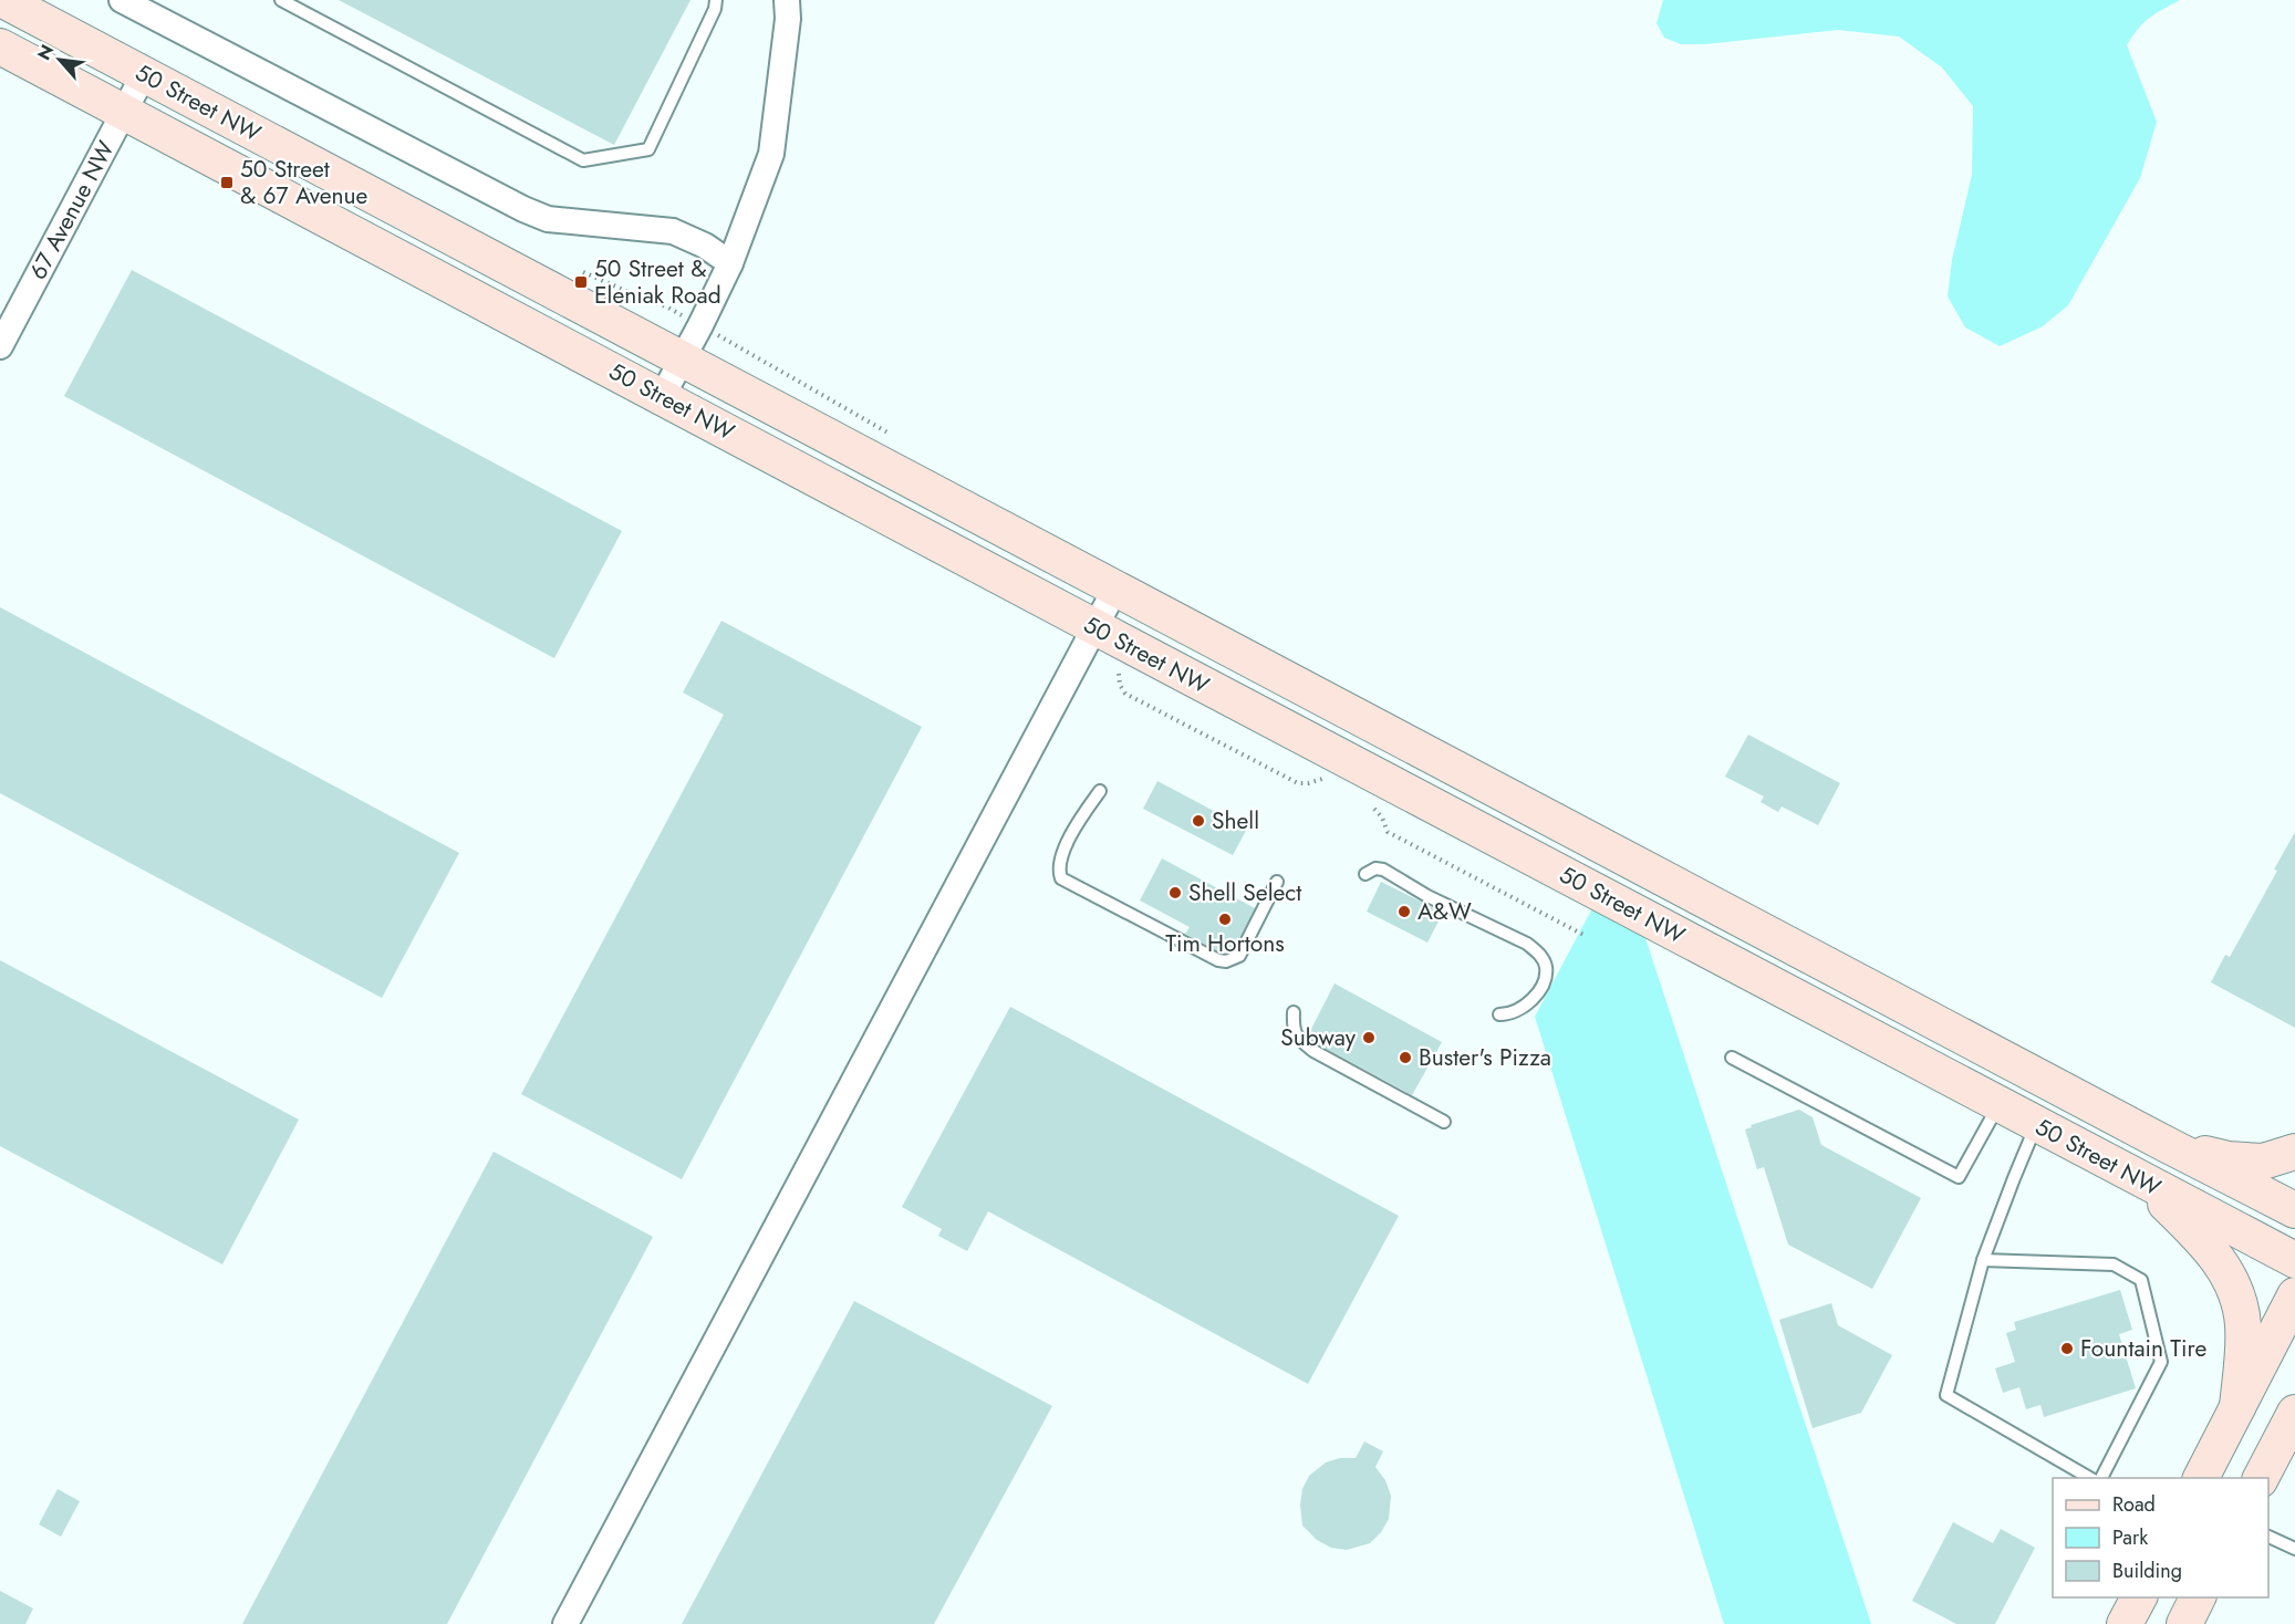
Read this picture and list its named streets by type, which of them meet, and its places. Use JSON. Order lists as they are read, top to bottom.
{
  "streets": {
    "main road": ["50 Street NW"],
    "street": ["67 Avenue NW"]
  },
  "crossings": [
    ["50 Street NW", "67 Avenue NW"]
  ],
  "places": {
    "transit": ["50 Street & 67 Avenue", "50 Street & Eleniak Road"],
    "other": [
      "Shell",
      "Shell Select",
      "A&W",
      "Tim Hortons",
      "Subway",
      "Buster's Pizza",
      "Fountain Tire"
    ]
  },
  "legend": ["Road", "Park", "Building"],
  "north": "top left"
}
